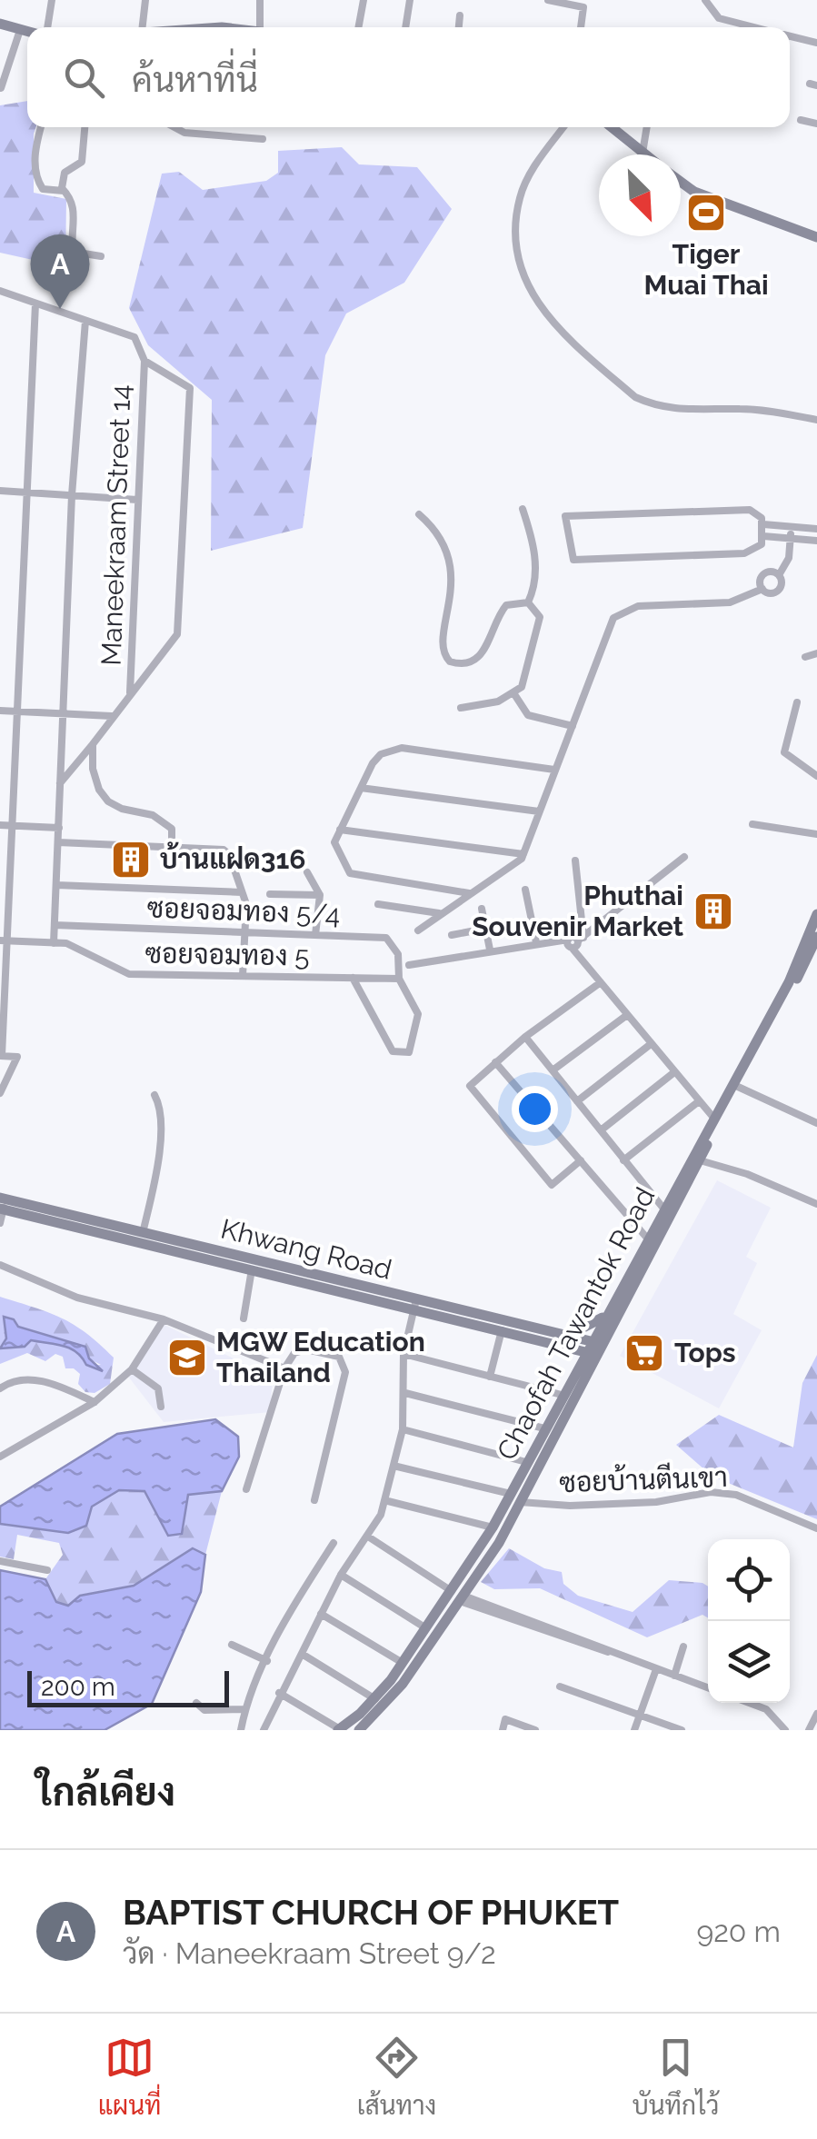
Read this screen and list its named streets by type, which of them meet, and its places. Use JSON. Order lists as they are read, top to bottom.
{
  "streets": {
    "main road": ["Khwang Road", "Chaofah Tawantok Road"],
    "street": [
      "Maneekraam Street 14",
      "ซอยจอมทอง 5/4",
      "ซอยจอมทอง 5",
      "ซอยบ้านตีนเขา"
    ]
  },
  "crossings": [
    ["Maneekraam Street 14", "ซอยจอมทอง 5/4"],
    ["Maneekraam Street 14", "ซอยจอมทอง 5"],
    ["ซอยจอมทอง 5/4", "ซอยจอมทอง 5"],
    ["Khwang Road", "Chaofah Tawantok Road"],
    ["Chaofah Tawantok Road", "ซอยบ้านตีนเขา"]
  ],
  "places": {
    "sports": ["Tiger Muai Thai"],
    "building": ["บ้านแฝด316", "Phuthai Souvenir Market"],
    "supermarket": ["Tops"],
    "school or university": ["MGW Education Thailand"]
  },
  "scale_bar": "200 m",
  "north": "bottom right",
  "page": {
    "search": "ค้นหาที่นี่",
    "pins": "A",
    "scale": "200 m",
    "heading": "ใกล้เคียง",
    "list": [
      {
        "mark": "A",
        "name": "BAPTIST CHURCH OF PHUKET",
        "note": "วัด · Maneekraam Street 9/2",
        "value": "920 m"
      }
    ],
    "nav": ["แผนที่", "เส้นทาง", "บันทึกไว้"]
  }
}
